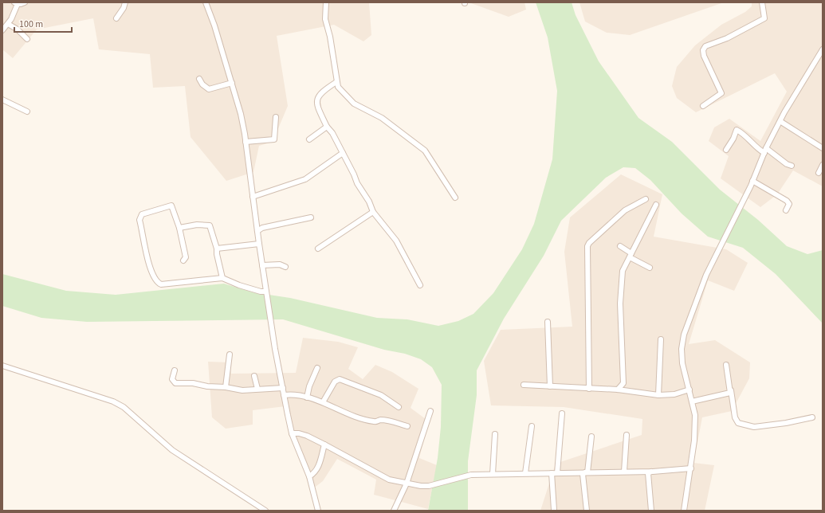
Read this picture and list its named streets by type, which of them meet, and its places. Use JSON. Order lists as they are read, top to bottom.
{
  "scale_bar": "100 m"
}
